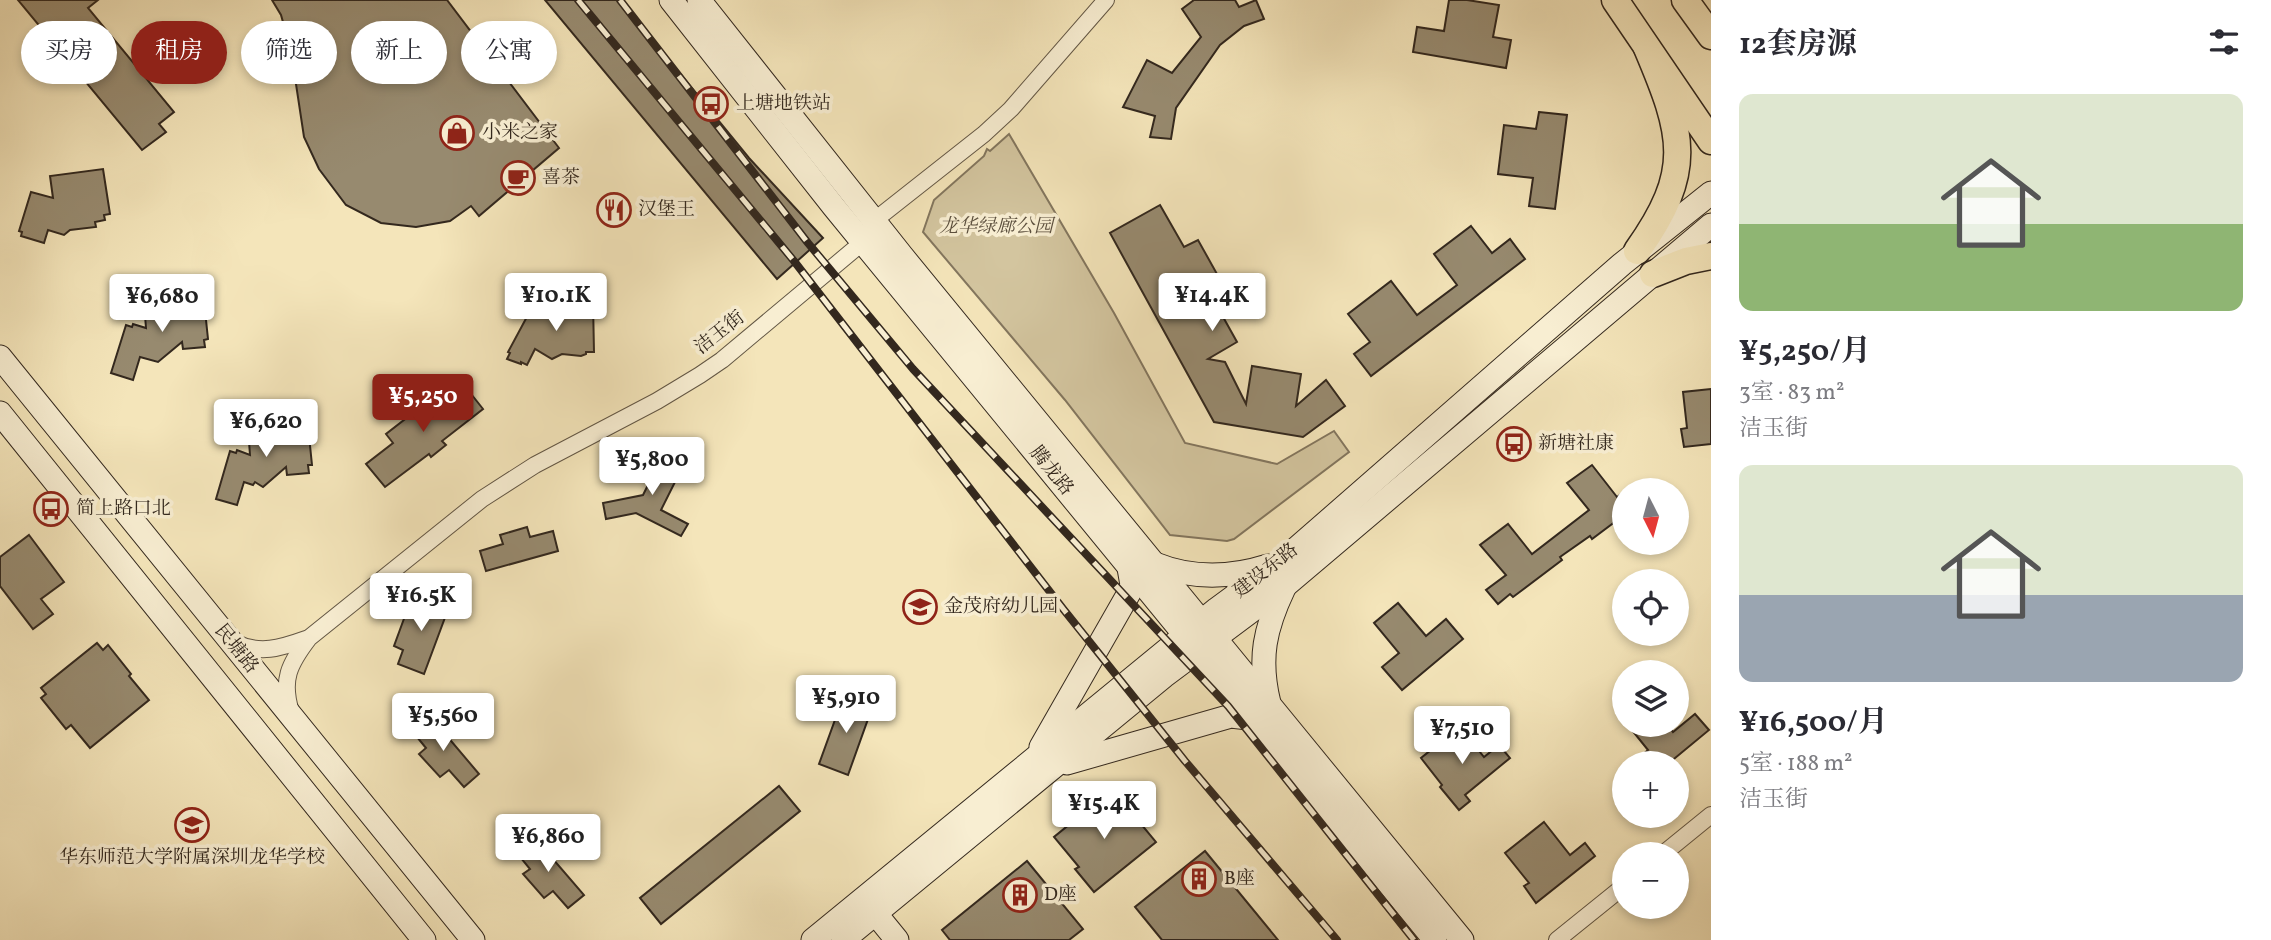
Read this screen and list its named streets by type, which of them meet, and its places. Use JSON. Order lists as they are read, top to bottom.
{
  "streets": {
    "main road": ["腾龙路", "建设东路", "民塘路"],
    "street": ["洁玉街"]
  },
  "crossings": [
    ["洁玉街", "腾龙路"],
    ["腾龙路", "建设东路"]
  ],
  "parks": ["龙华绿廊公园"],
  "places": {
    "bus stop": ["上塘地铁站", "新塘社康", "简上路口北"],
    "shop": ["小米之家"],
    "cafe": ["喜茶"],
    "restaurant": ["汉堡王"],
    "school or university": ["金茂府幼儿园", "华东师范大学附属深圳龙华学校"],
    "building": ["B座", "D座"]
  },
  "north": "bottom",
  "page": {
    "heading": "12套房源",
    "chip": [
      "买房",
      "租房",
      "筛选",
      "新上",
      "公寓"
    ],
    "list": [
      {
        "name": "¥5,250/月",
        "note": "3室 · 83 m² · 洁玉街"
      },
      {
        "name": "¥16,500/月",
        "note": "5室 · 188 m² · 洁玉街"
      }
    ],
    "price": [
      "¥10.1K",
      "¥14.4K",
      "¥6,680",
      "¥5,250",
      "¥6,620",
      "¥5,800",
      "¥16.5K",
      "¥5,910",
      "¥5,560",
      "¥7,510",
      "¥15.4K",
      "¥6,860"
    ],
    "map_buttons": ["+", "−"]
  }
}
